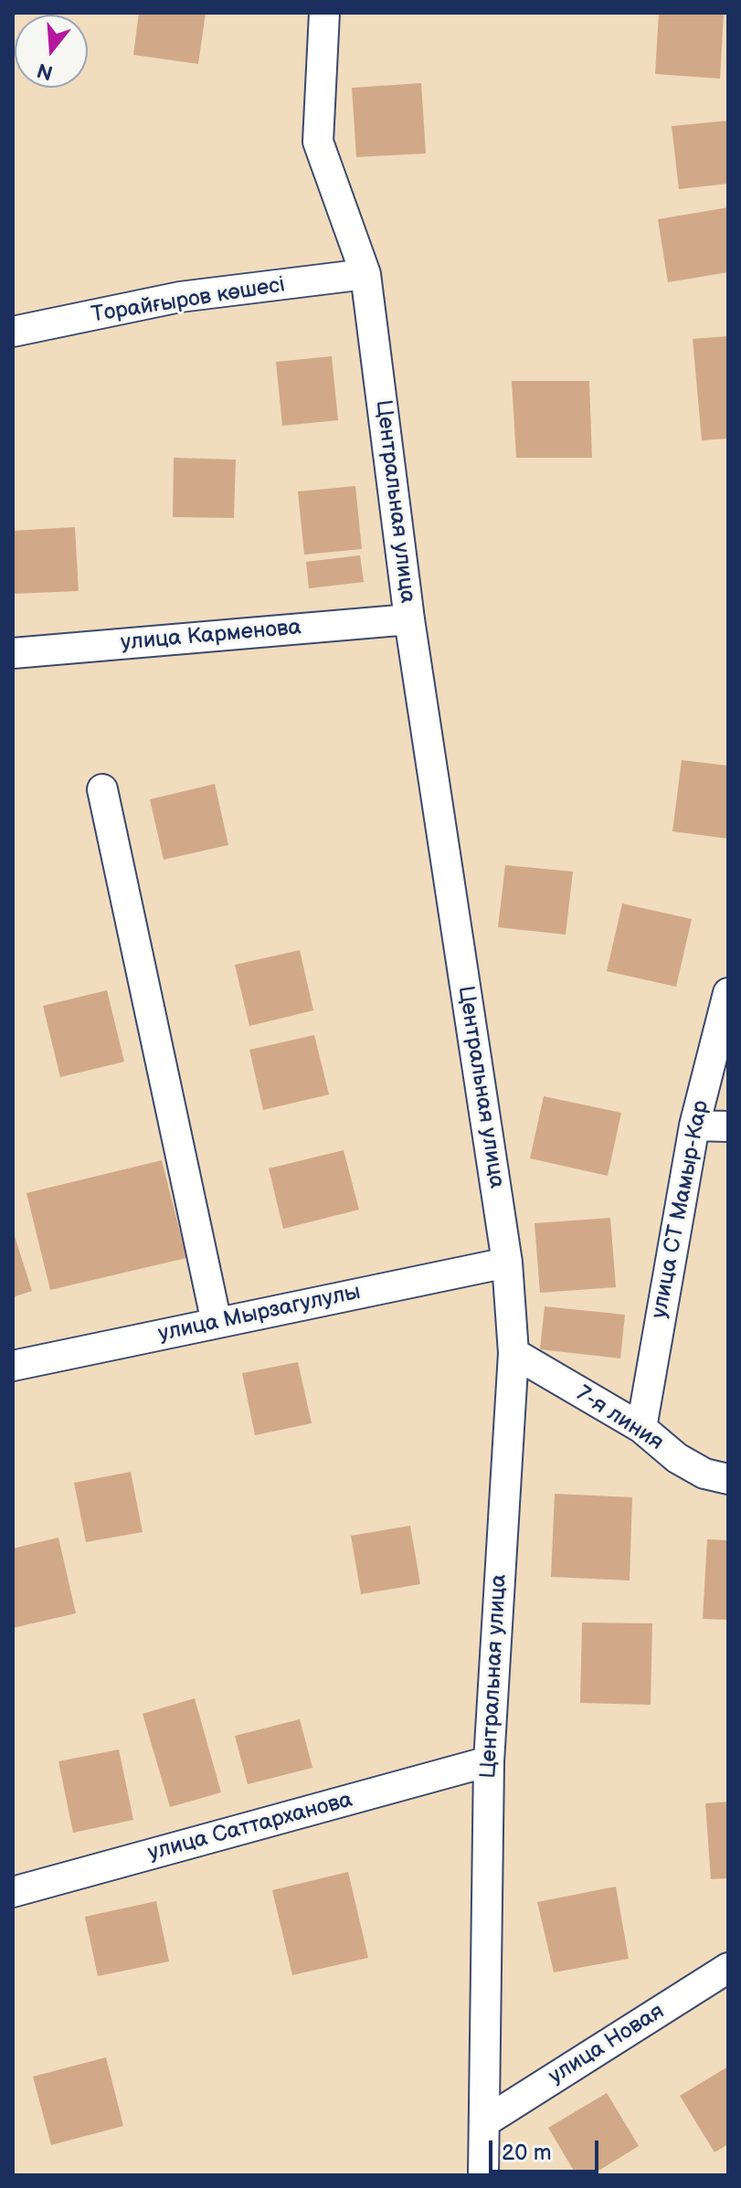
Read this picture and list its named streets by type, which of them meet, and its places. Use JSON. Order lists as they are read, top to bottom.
{
  "streets": {
    "street": [
      "Торайғыров көшесі",
      "Центральная улица",
      "улица Карменова",
      "улица СТ Мамыр-Кар",
      "улица Мырзагулулы",
      "7-я линия",
      "улица Саттарханова",
      "улица Новая"
    ]
  },
  "crossings": [
    ["Торайғыров көшесі", "Центральная улица"],
    ["Центральная улица", "улица Карменова"],
    ["Центральная улица", "улица Мырзагулулы"],
    ["Центральная улица", "7-я линия"],
    ["Центральная улица", "улица Саттарханова"],
    ["Центральная улица", "улица Новая"],
    ["улица СТ Мамыр-Кар", "7-я линия"]
  ],
  "scale_bar": "20 m",
  "north": "bottom"
}
